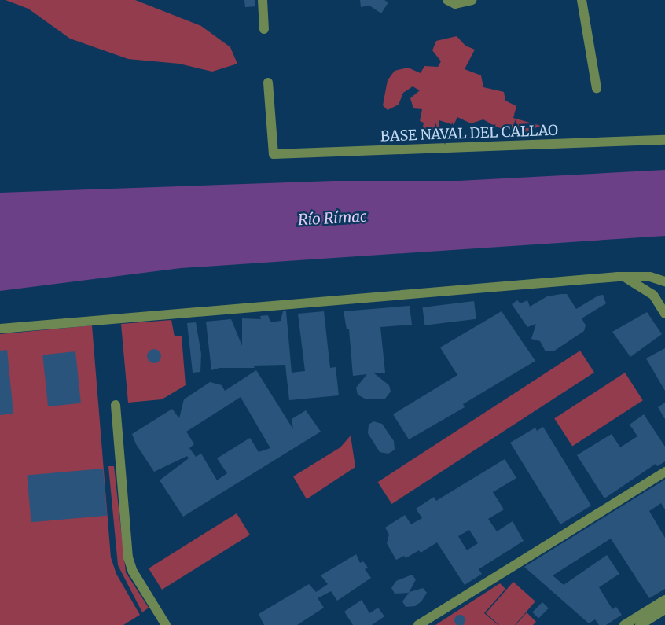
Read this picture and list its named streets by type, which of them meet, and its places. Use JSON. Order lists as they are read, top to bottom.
{
  "streets": {
    "street": ["BASE NAVAL DEL CALLAO"]
  },
  "water": ["Río Rímac"]
}
